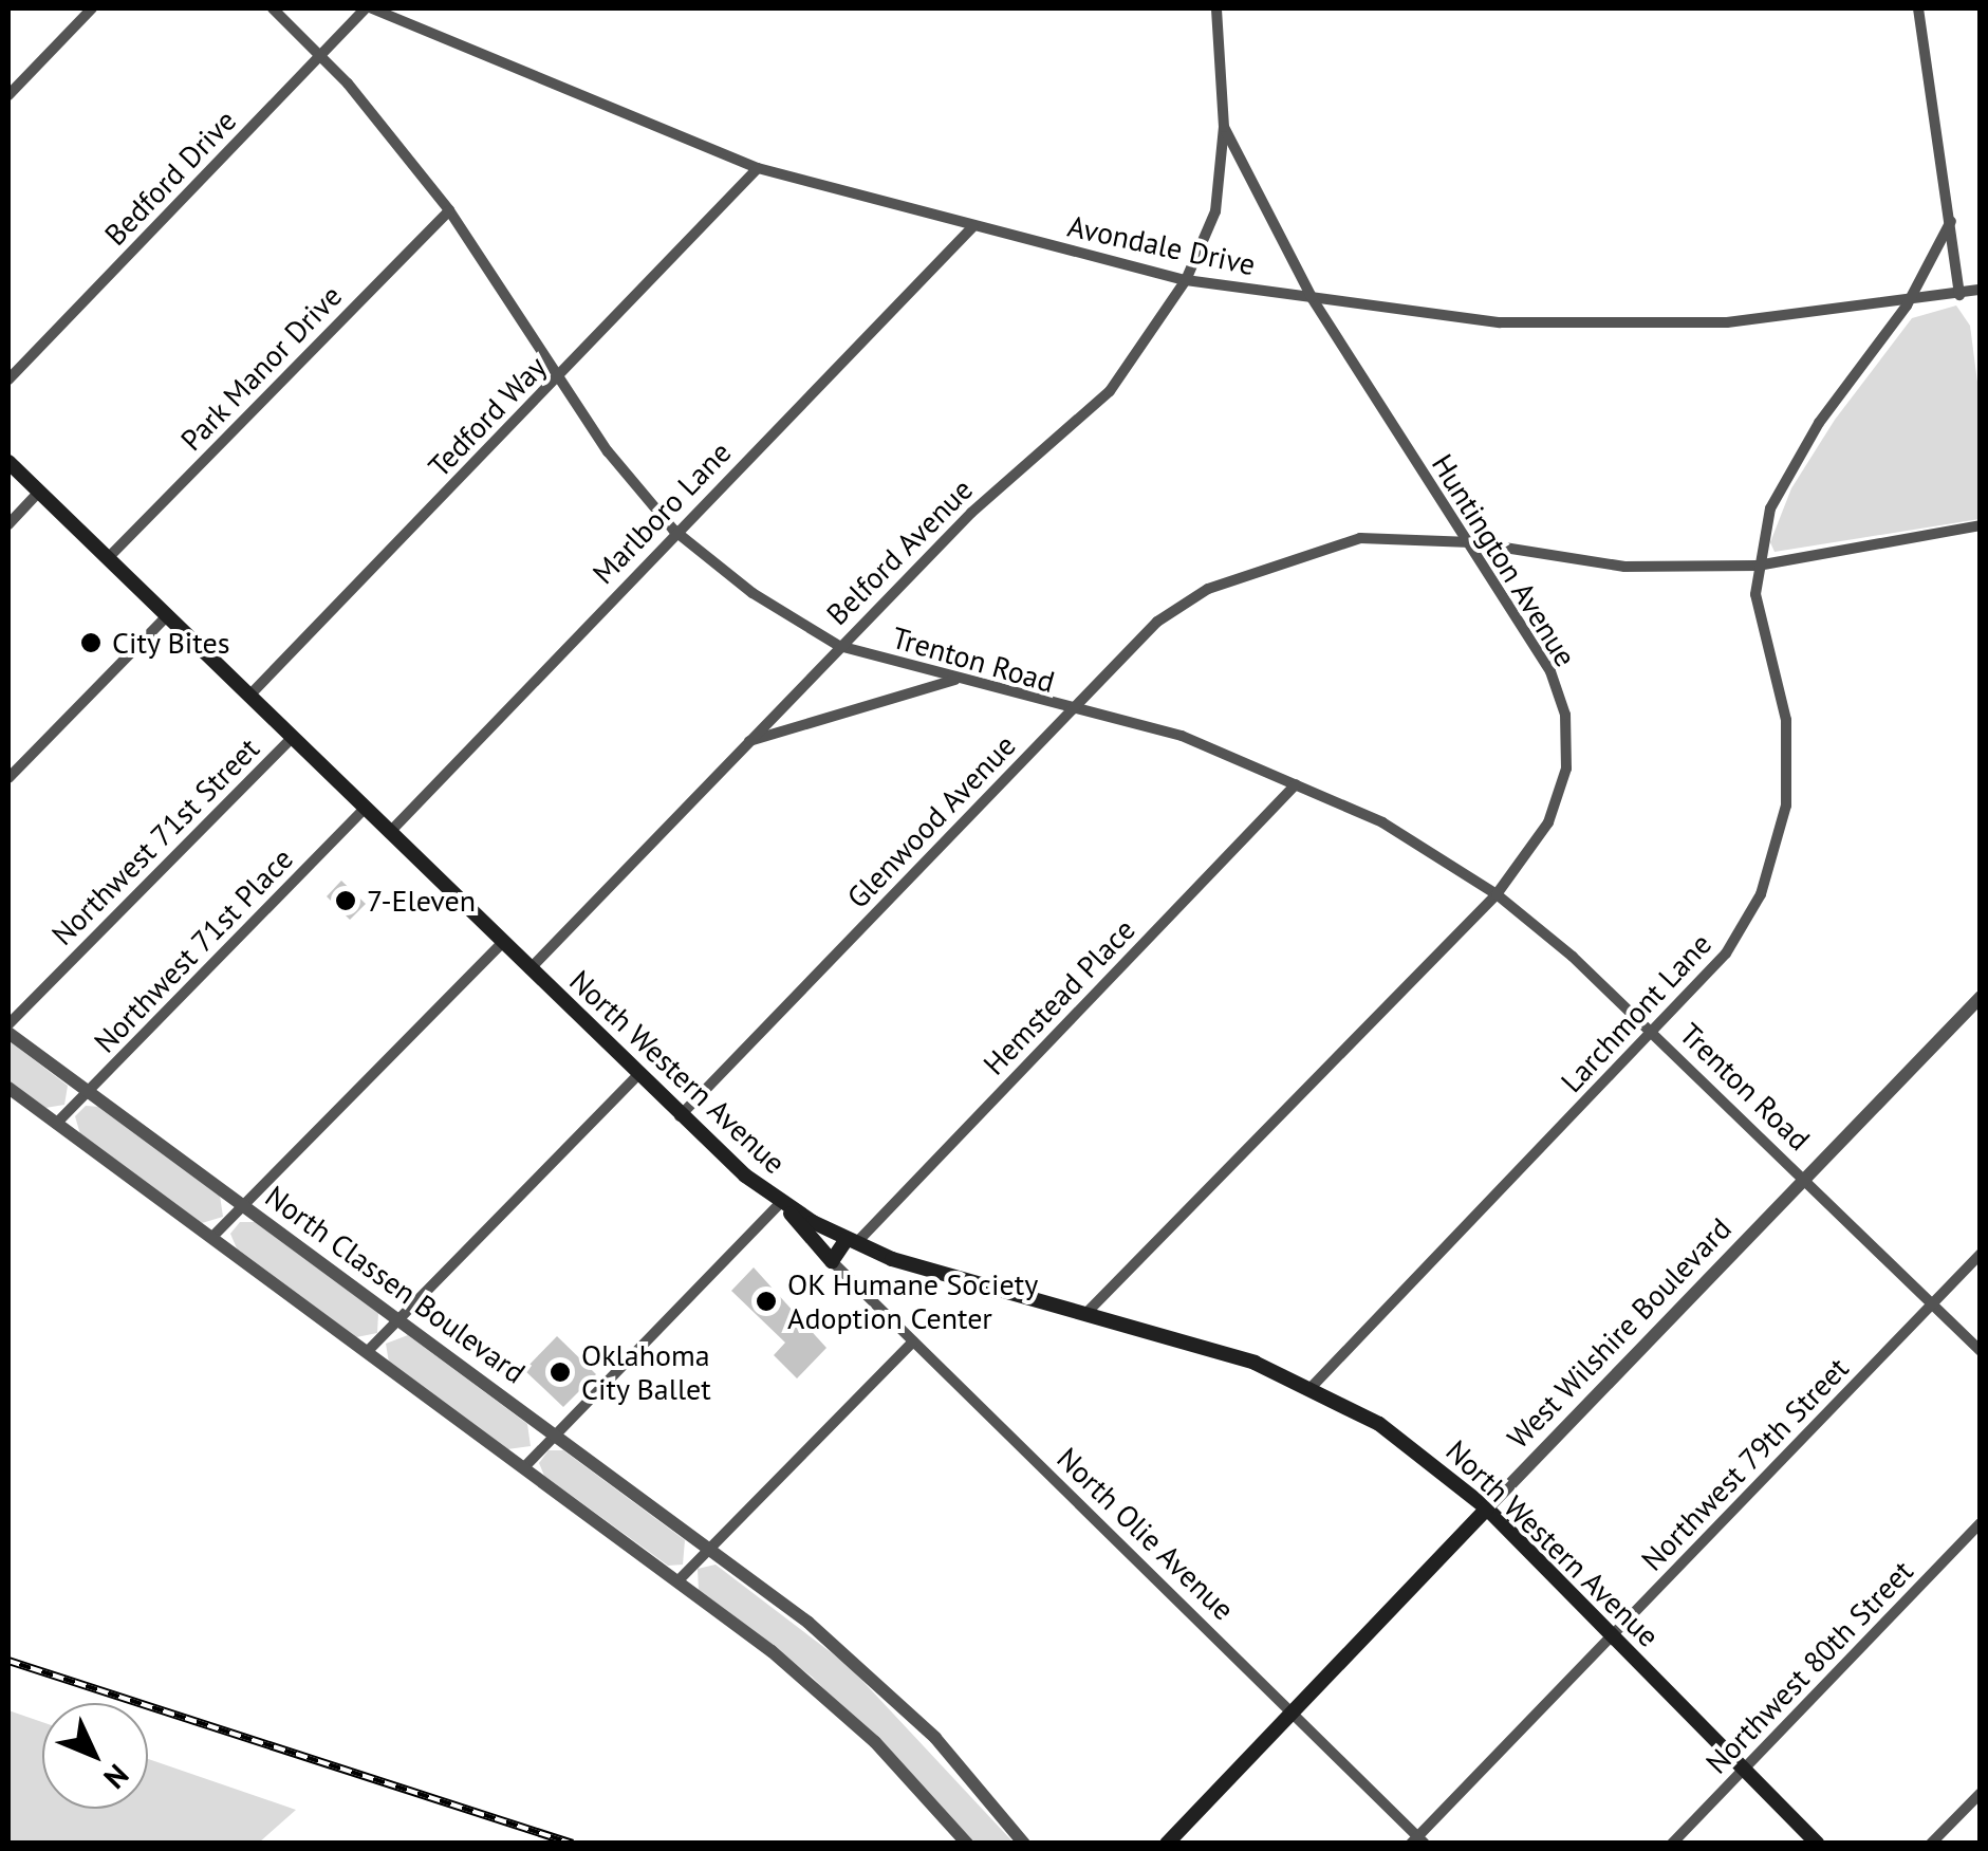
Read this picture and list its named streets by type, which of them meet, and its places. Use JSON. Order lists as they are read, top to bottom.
{
  "streets": {
    "main road": ["North Western Avenue", "West Wilshire Boulevard"],
    "street": [
      "Bedford Drive",
      "Avondale Drive",
      "Park Manor Drive",
      "Tedford Way",
      "Marlboro Lane",
      "Belford Avenue",
      "Huntington Avenue",
      "Trenton Road",
      "Glenwood Avenue",
      "Northwest 71st Street",
      "Northwest 71st Place",
      "Hemstead Place",
      "Larchmont Lane",
      "North Classen Boulevard",
      "Northwest 79th Street",
      "North Olie Avenue",
      "Northwest 80th Street"
    ]
  },
  "crossings": [
    ["Bedford Drive", "Avondale Drive"],
    ["Bedford Drive", "Trenton Road"],
    ["Avondale Drive", "Tedford Way"],
    ["Avondale Drive", "Marlboro Lane"],
    ["Avondale Drive", "Belford Avenue"],
    ["Avondale Drive", "Huntington Avenue"],
    ["Avondale Drive", "Larchmont Lane"],
    ["Park Manor Drive", "Trenton Road"],
    ["Park Manor Drive", "North Western Avenue"],
    ["Tedford Way", "Trenton Road"],
    ["Tedford Way", "North Western Avenue"],
    ["Marlboro Lane", "Trenton Road"],
    ["Marlboro Lane", "North Western Avenue"],
    ["Belford Avenue", "Huntington Avenue"],
    ["Belford Avenue", "Trenton Road"],
    ["Belford Avenue", "North Western Avenue"],
    ["Huntington Avenue", "Trenton Road"],
    ["Huntington Avenue", "Glenwood Avenue"],
    ["Huntington Avenue", "North Western Avenue"],
    ["Trenton Road", "Glenwood Avenue"],
    ["Trenton Road", "Hemstead Place"],
    ["Trenton Road", "Larchmont Lane"],
    ["Trenton Road", "West Wilshire Boulevard"],
    ["Trenton Road", "Northwest 79th Street"],
    ["Glenwood Avenue", "Larchmont Lane"],
    ["Glenwood Avenue", "North Western Avenue"],
    ["Northwest 71st Street", "North Western Avenue"],
    ["Northwest 71st Street", "North Classen Boulevard"],
    ["Northwest 71st Place", "North Western Avenue"],
    ["Northwest 71st Place", "North Classen Boulevard"],
    ["Hemstead Place", "North Western Avenue"],
    ["Larchmont Lane", "North Western Avenue"],
    ["North Western Avenue", "West Wilshire Boulevard"],
    ["North Western Avenue", "Northwest 79th Street"],
    ["North Western Avenue", "Northwest 80th Street"],
    ["West Wilshire Boulevard", "North Olie Avenue"],
    ["Northwest 79th Street", "North Olie Avenue"]
  ],
  "places": [
    "City Bites",
    "7-Eleven",
    "OK Humane Society Adoption Center",
    "Oklahoma City Ballet"
  ],
  "north": "bottom right"
}
